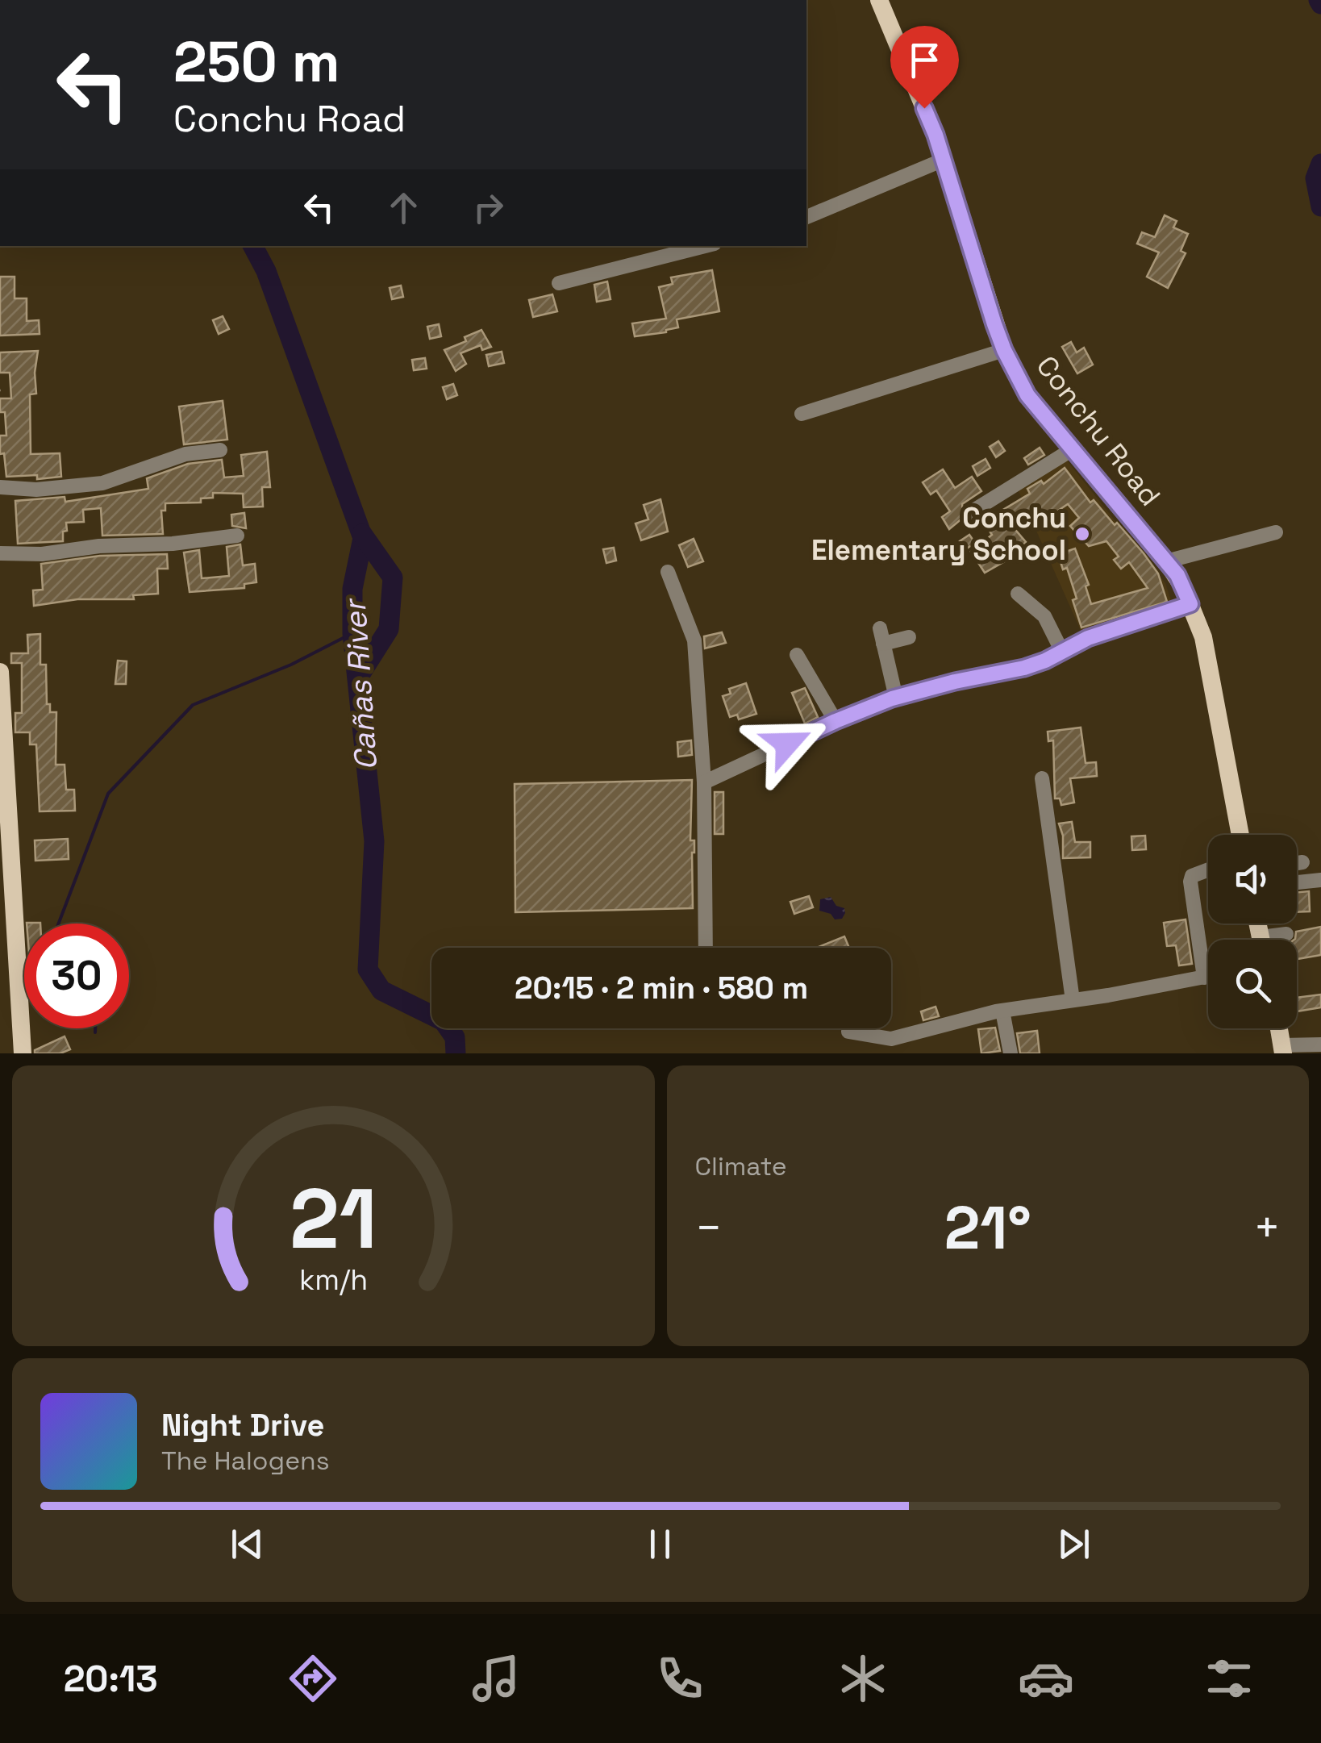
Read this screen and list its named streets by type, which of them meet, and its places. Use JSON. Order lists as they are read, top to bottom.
{
  "streets": {
    "main road": ["Conchu Road"]
  },
  "water": ["Cañas River"],
  "places": ["Conchu Elementary School"],
  "page": {
    "turn": ["250 m", "Conchu Road"],
    "limit": "30",
    "trip": "20:15 · 2 min · 580 m",
    "tile": "Climate",
    "heat": ["−", "21°", "+"],
    "song": ["Night Drive", "The Halogens"],
    "tabs": "20:13",
    "gauge": ["21", "km/h"]
  }
}
